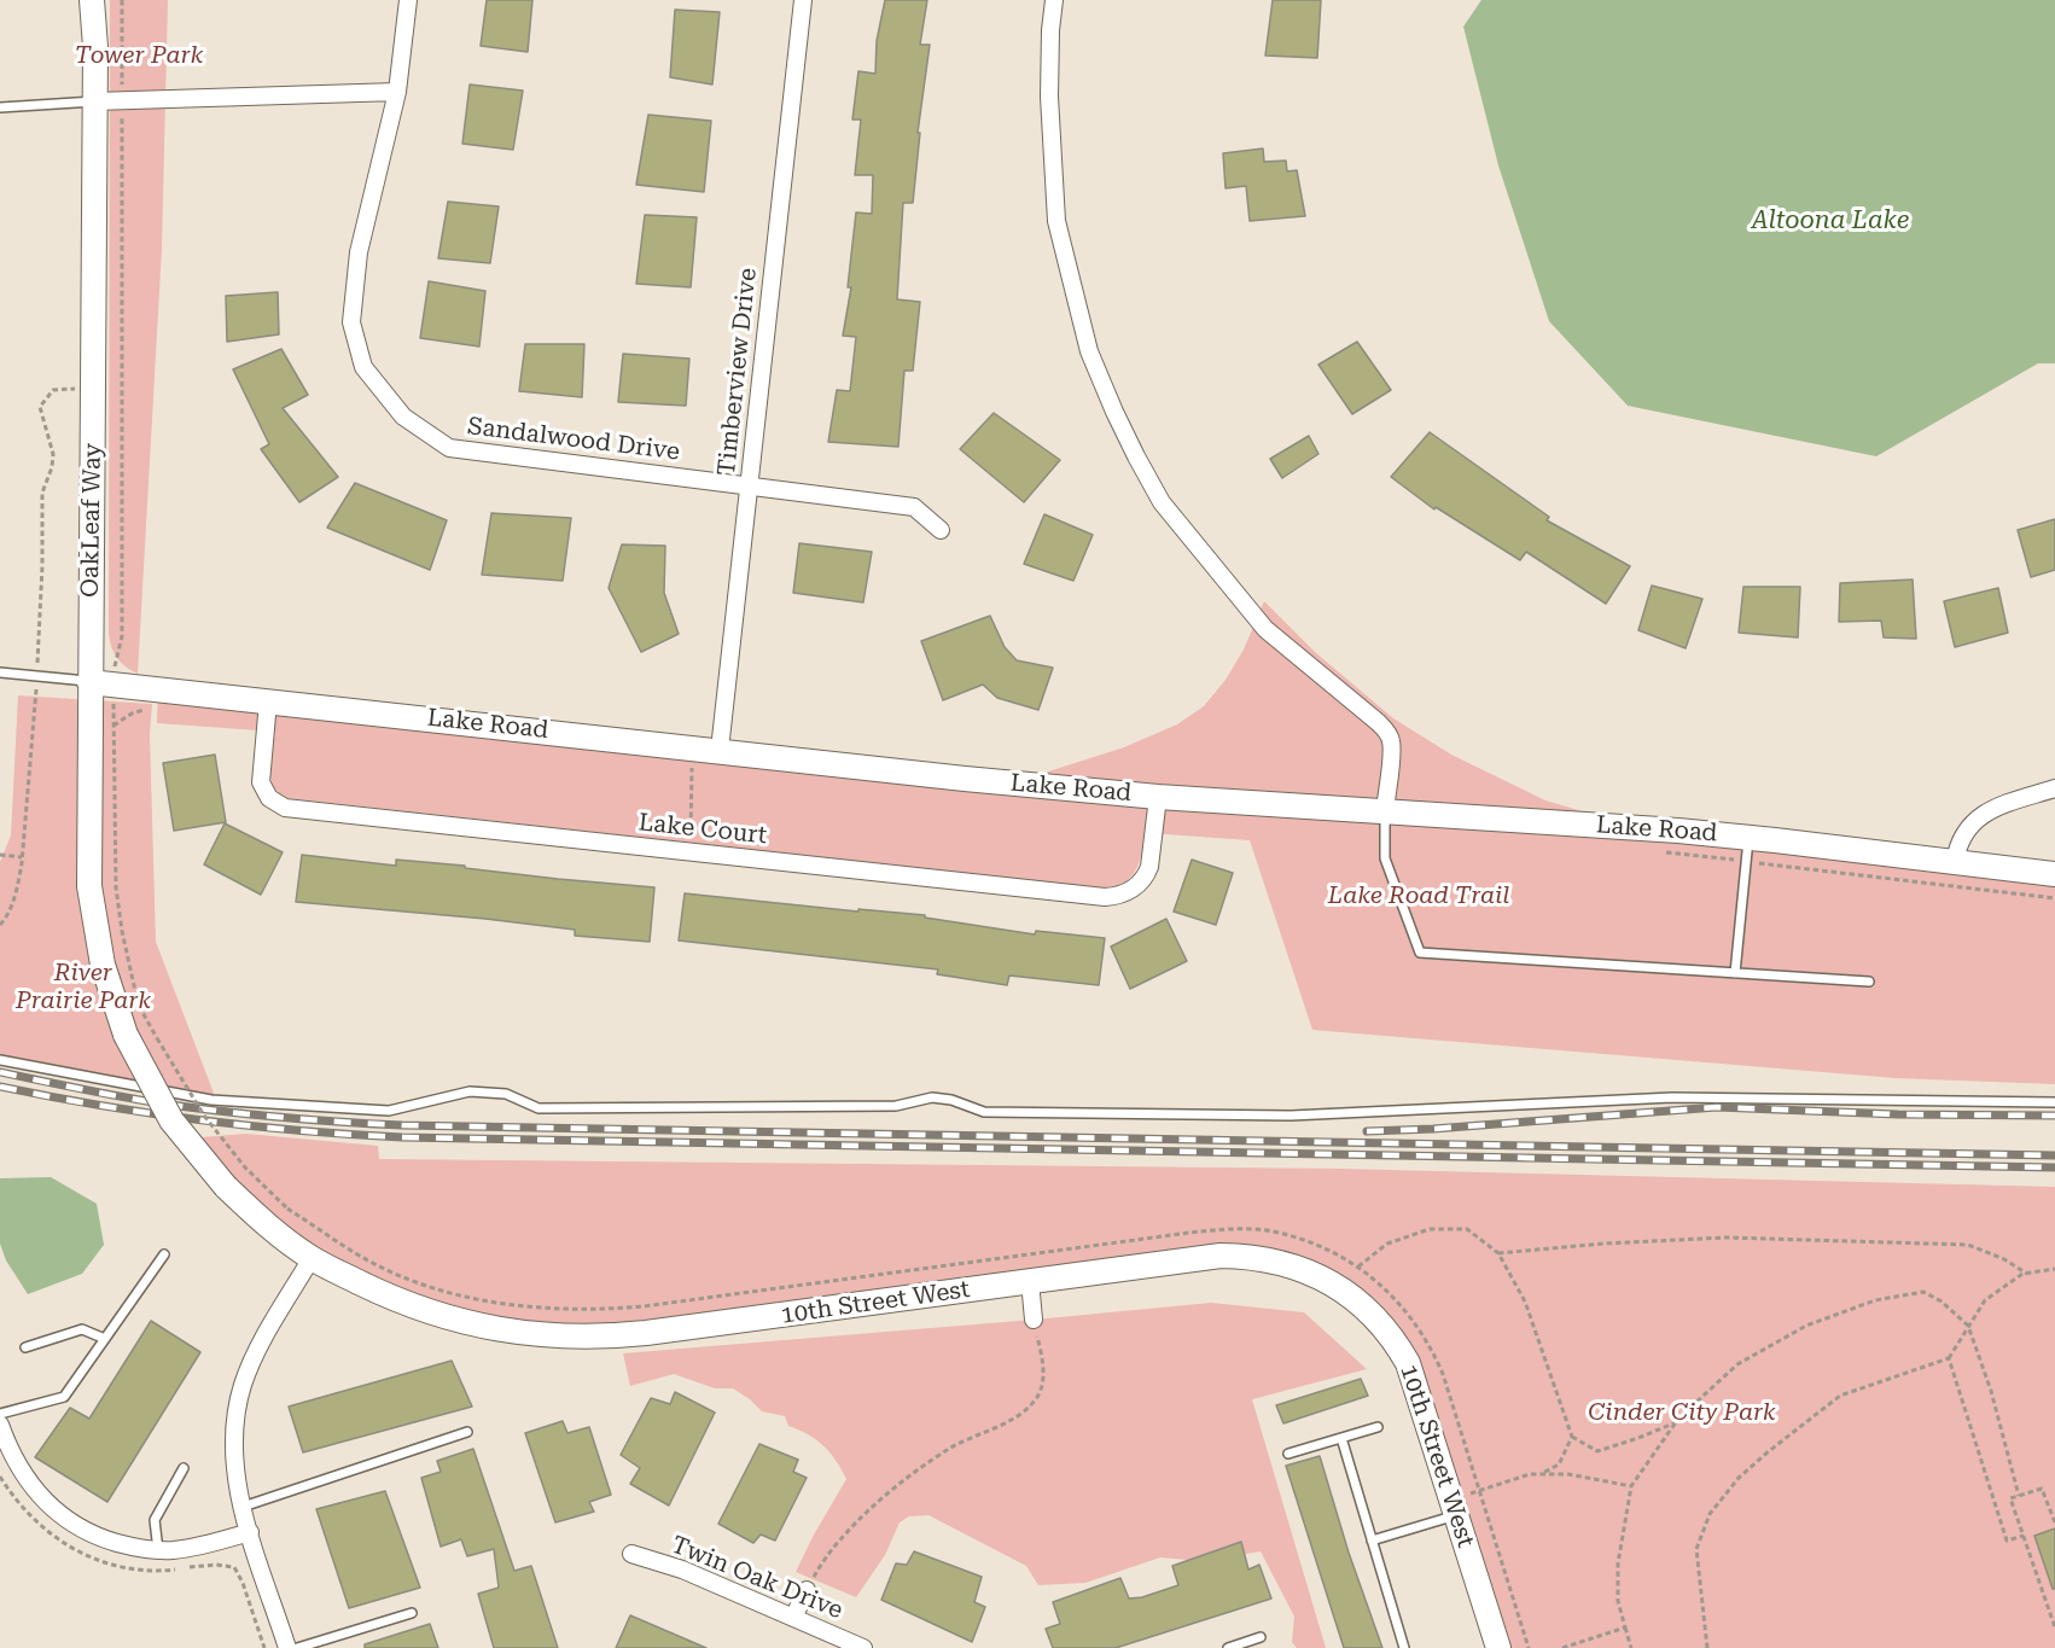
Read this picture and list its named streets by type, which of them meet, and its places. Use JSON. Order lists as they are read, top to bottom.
{
  "streets": {
    "street": [
      "Timberview Drive",
      "Sandalwood Drive",
      "OakLeaf Way",
      "Lake Road",
      "Lake Court",
      "10th Street West",
      "Twin Oak Drive"
    ]
  },
  "crossings": [
    ["Timberview Drive", "Sandalwood Drive"],
    ["Timberview Drive", "Lake Road"],
    ["OakLeaf Way", "Lake Road"],
    ["OakLeaf Way", "10th Street West"],
    ["Lake Road", "Lake Court"]
  ],
  "water": ["Altoona Lake"],
  "parks": [
    "Tower Park",
    "Lake Road Trail",
    "River Prairie Park",
    "Cinder City Park"
  ]
}
